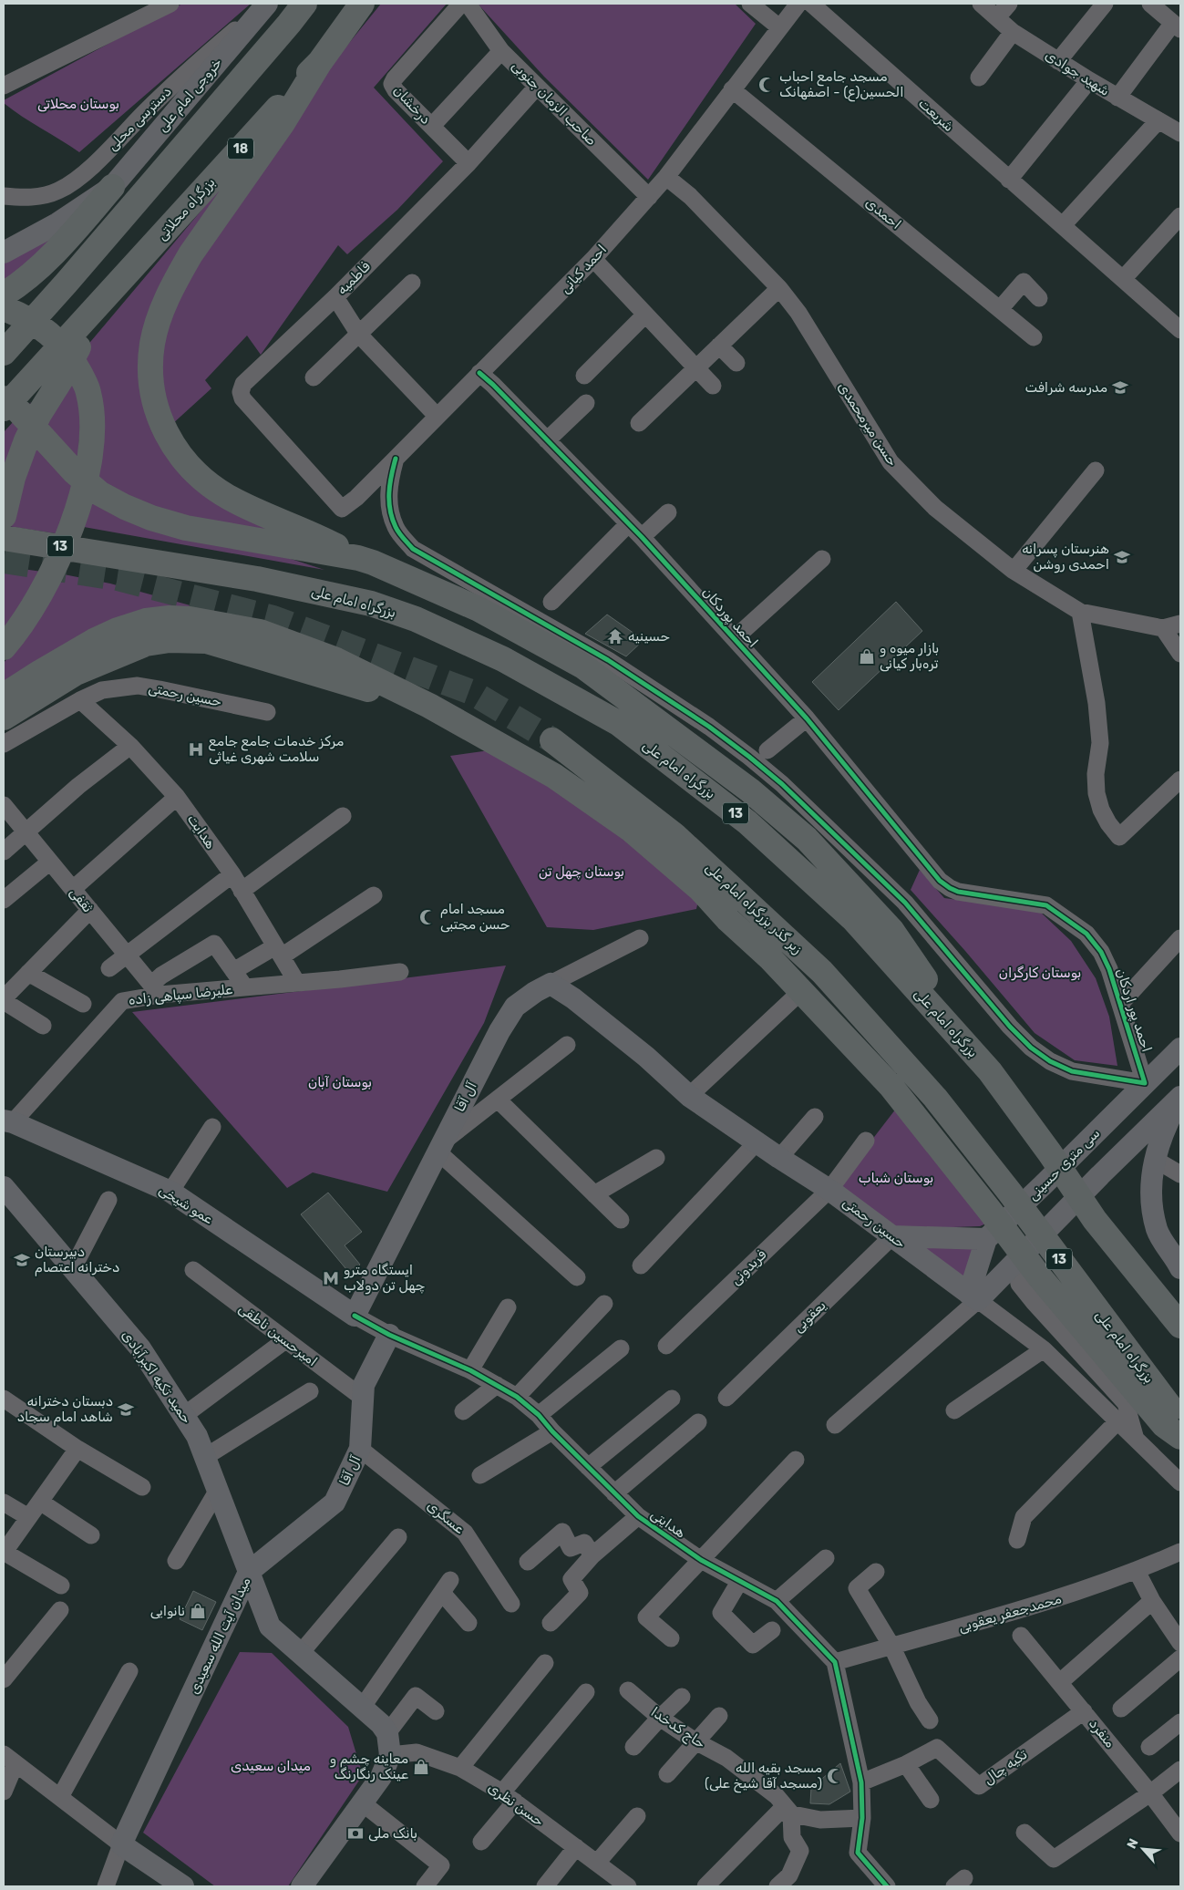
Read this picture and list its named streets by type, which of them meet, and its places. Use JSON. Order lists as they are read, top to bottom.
{
  "streets": {
    "highway": [
      "18",
      "بزرگراه محلاتی",
      "13",
      "بزرگراه امام علی",
      "زیر گذر بزرگراه امام علی"
    ],
    "main road": [
      "خروجی امام علی",
      "حسین رحمتی",
      "آل آقا",
      "سی متری حسینی",
      "عمو شیخی",
      "حمید تکیه اکبرآبادی",
      "میدان آیت الله سعیدی"
    ],
    "street": [
      "شهید جوادی",
      "صاحب الزمان جنوبی",
      "درخشان",
      "شریعت",
      "دسترسی محلی",
      "احمدی",
      "احمد کیانی",
      "فاطمیه",
      "حسن میرمحمدی",
      "احمد پوردکان",
      "هدایت",
      "ثقفی",
      "علیرضا سپاهی زاده",
      "احمد پور اردکان",
      "فریدونی",
      "یعقوبی",
      "امیرحسین ناطقی",
      "عسگری",
      "هدایتی",
      "محمدجعفر یعقوبی",
      "حاج کدخدا",
      "منفرد",
      "تکیه چال",
      "حسن نظری"
    ]
  },
  "crossings": [
    ["خروجی امام علی", "دسترسی محلی"],
    ["صاحب الزمان جنوبی", "احمد کیانی"],
    ["صاحب الزمان جنوبی", "فاطمیه"],
    ["درخشان", "فاطمیه"],
    ["احمدی", "احمد کیانی"],
    ["احمد کیانی", "فاطمیه"],
    ["احمد کیانی", "حسن میرمحمدی"],
    ["احمد کیانی", "احمد پوردکان"],
    ["بزرگراه امام علی", "زیر گذر بزرگراه امام علی"],
    ["احمد پوردکان", "احمد پور اردکان"],
    ["حسین رحمتی", "هدایت"],
    ["حسین رحمتی", "آل آقا"],
    ["حسین رحمتی", "سی متری حسینی"],
    ["حسین رحمتی", "فریدونی"],
    ["حسین رحمتی", "یعقوبی"],
    ["هدایت", "علیرضا سپاهی زاده"],
    ["ثقفی", "علیرضا سپاهی زاده"],
    ["علیرضا سپاهی زاده", "عمو شیخی"],
    ["احمد پور اردکان", "سی متری حسینی"],
    ["آل آقا", "عمو شیخی"],
    ["آل آقا", "امیرحسین ناطقی"],
    ["آل آقا", "حمید تکیه اکبرآبادی"],
    ["آل آقا", "عسگری"],
    ["آل آقا", "هدایتی"],
    ["آل آقا", "میدان آیت الله سعیدی"],
    ["عمو شیخی", "هدایتی"],
    ["حمید تکیه اکبرآبادی", "میدان آیت الله سعیدی"],
    ["هدایتی", "محمدجعفر یعقوبی"],
    ["منفرد", "تکیه چال"]
  ],
  "parks": [
    "بوستان محلاتی",
    "بوستان چهل تن",
    "بوستان کارگران",
    "بوستان آبان",
    "بوستان شباب",
    "میدان سعیدی"
  ],
  "places": {
    "mosque": ["مسجد جامع احباب الحسین(ع) - اصفهانک", "مسجد امام حسن مجتبی", "مسجد بقیه الله (مسجد آقا شیخ علی)"],
    "school or university": [
      "مدرسه شرافت",
      "هنرستان پسرانه احمدی روشن",
      "دبیرستان دخترانه اعتصام",
      "دبستان دخترانه شاهد امام سجاد"
    ],
    "temple": ["حسینیه"],
    "shop": ["بازار میوه و تره‌بار کیانی", "نانوایی", "معاینه چشم و عینک رنگارنگ"],
    "hospital": ["مرکز خدمات جامع جامع سلامت شهری غیاثی"],
    "metro station": ["ایستگاه مترو چهل تن دولاب"],
    "bank": ["بانک ملی"]
  },
  "north": "top left"
}
